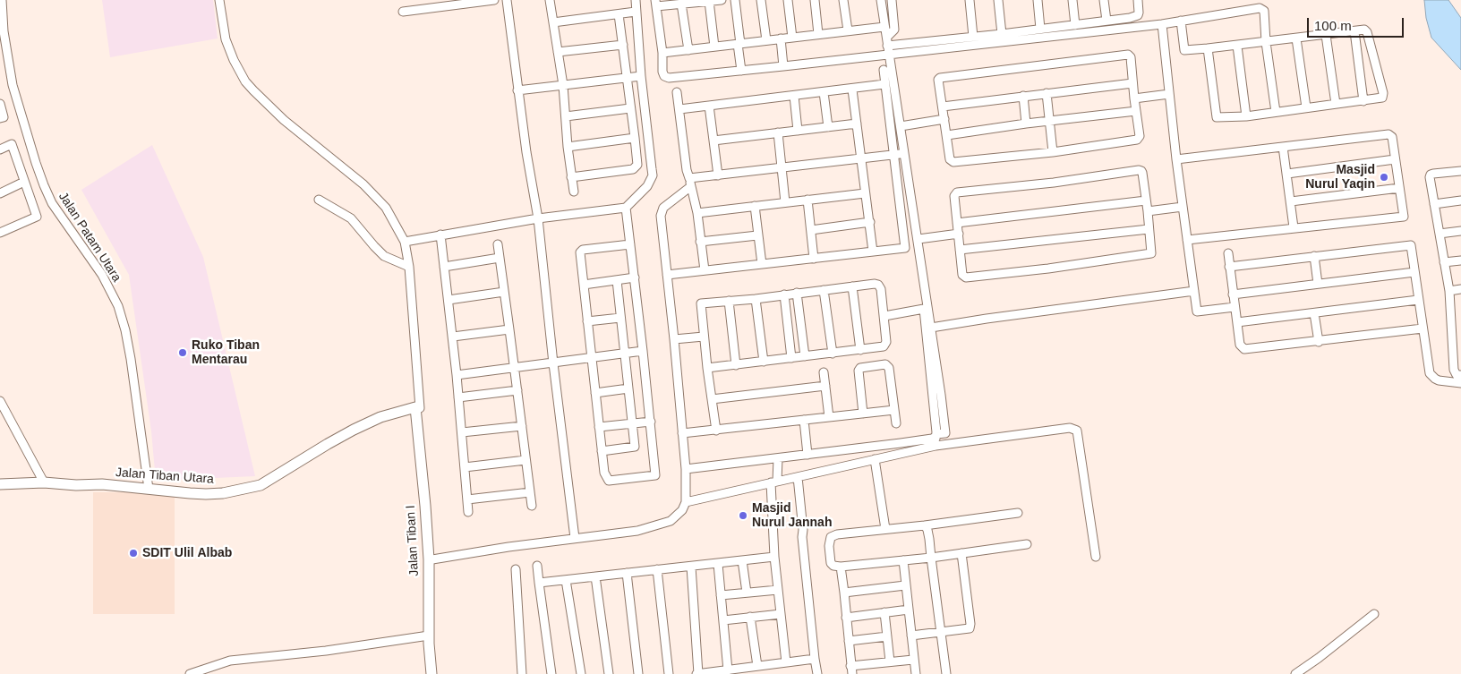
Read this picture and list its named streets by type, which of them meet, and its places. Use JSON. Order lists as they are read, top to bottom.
{
  "streets": {
    "street": ["Jalan Patam Utara", "Jalan Tiban Utara", "Jalan Tiban I"]
  },
  "crossings": [
    ["Jalan Patam Utara", "Jalan Tiban Utara"],
    ["Jalan Tiban Utara", "Jalan Tiban I"]
  ],
  "places": [
    "Masjid Nurul Yaqin",
    "Ruko Tiban Mentarau",
    "Masjid Nurul Jannah",
    "SDIT Ulil Albab"
  ],
  "scale_bar": "100 m"
}
